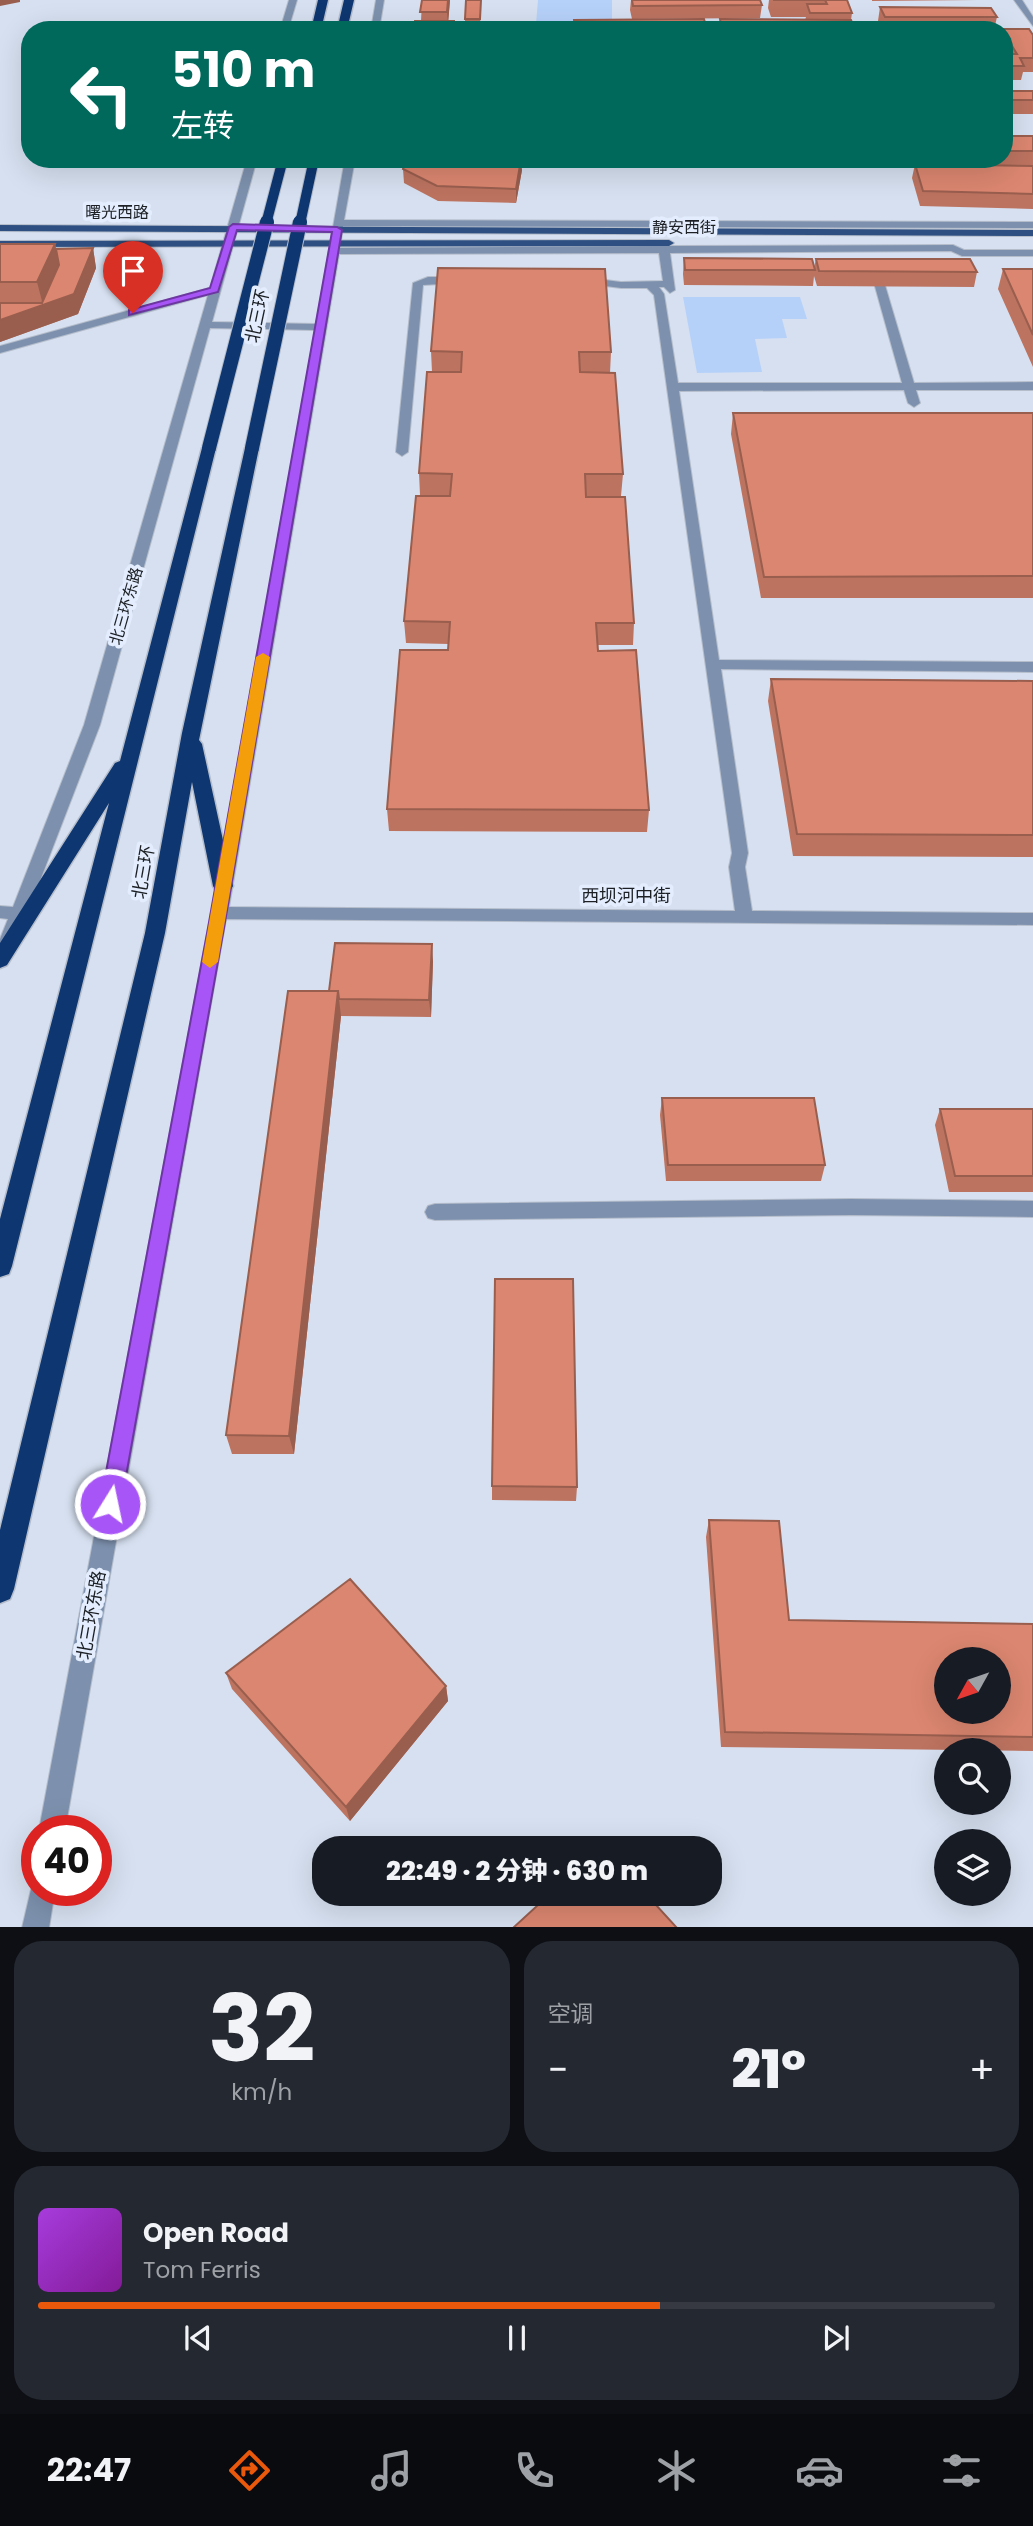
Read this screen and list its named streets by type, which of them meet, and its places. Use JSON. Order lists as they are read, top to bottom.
{
  "streets": {
    "highway": ["北三环"],
    "main road": ["曙光西路", "静安西街"],
    "street": ["北三环东路", "西坝河中街"]
  },
  "crossings": [
    ["曙光西路", "静安西街"],
    ["曙光西路", "北三环东路"],
    ["静安西街", "北三环东路"],
    ["北三环东路", "西坝河中街"]
  ],
  "north": "bottom left",
  "page": {
    "turn": ["510 m", "左转"],
    "limit": "40",
    "trip": "22:49 · 2 分钟 · 630 m",
    "tile": [
      ["32", "km/h"],
      "空调"
    ],
    "heat": ["−", "21°", "+"],
    "song": ["Open Road", "Tom Ferris"],
    "tabs": "22:47"
  }
}
